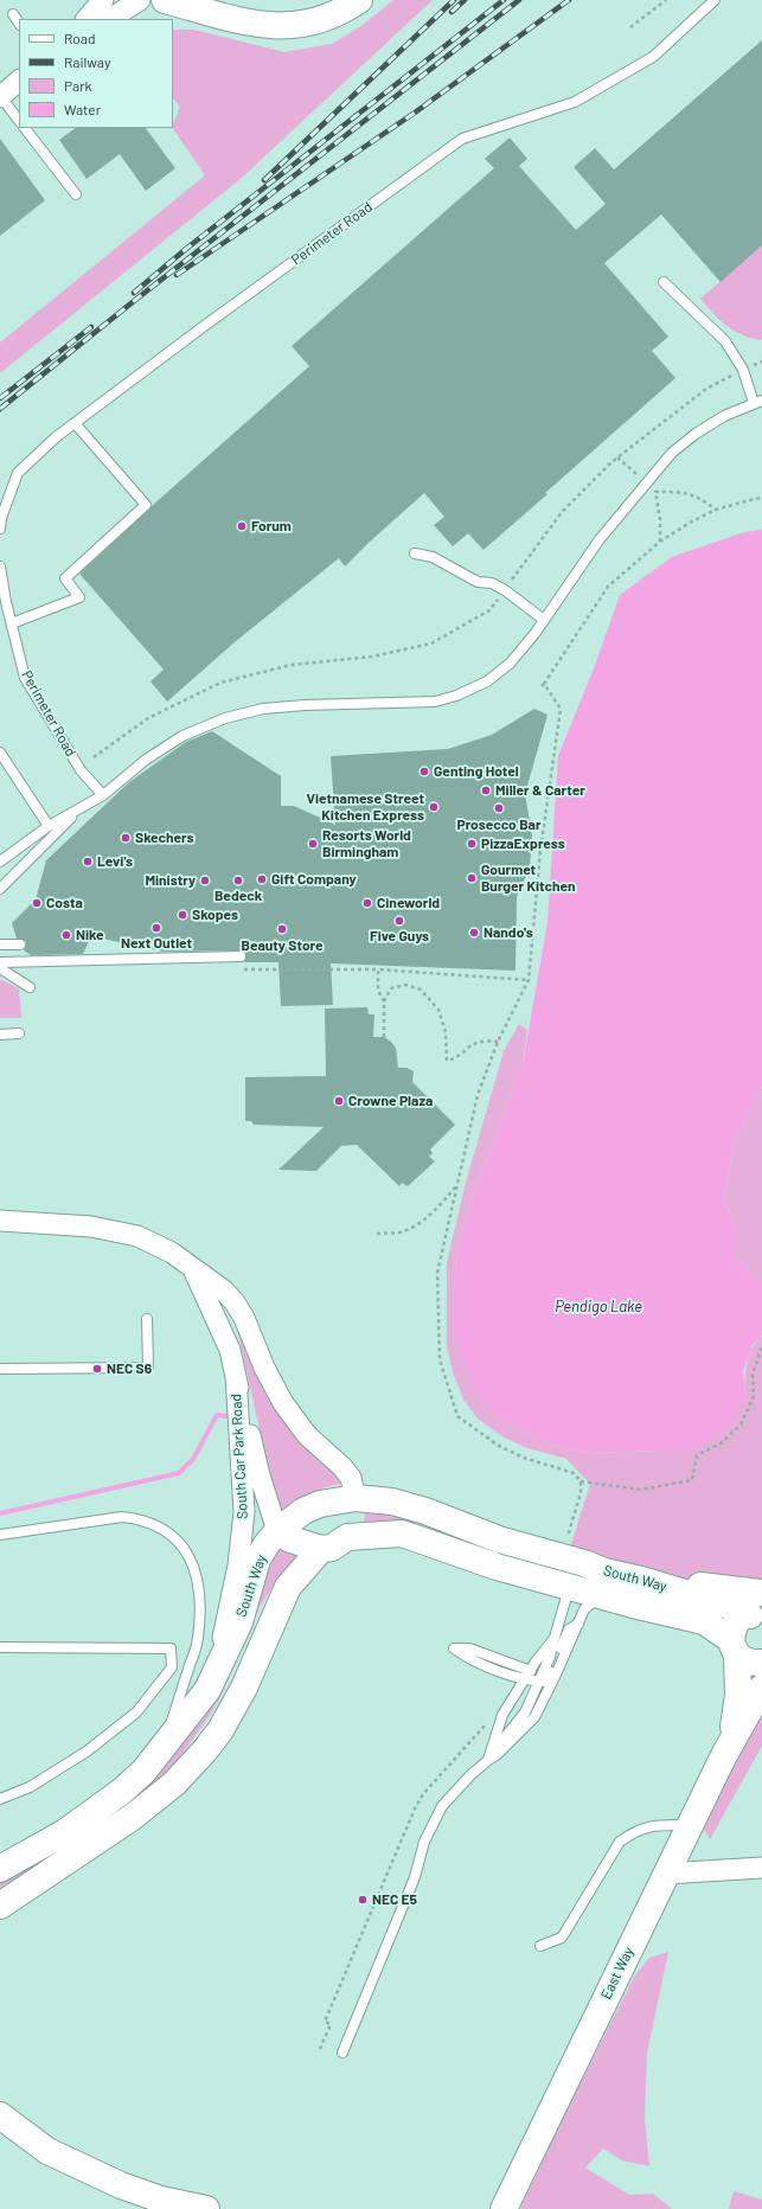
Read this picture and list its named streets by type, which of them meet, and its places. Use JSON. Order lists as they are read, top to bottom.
{
  "streets": {
    "main road": ["South Way", "East Way"],
    "street": ["South Car Park Road"],
    "lane": ["Perimeter Road"]
  },
  "crossings": [
    ["South Car Park Road", "South Way"],
    ["South Way", "East Way"]
  ],
  "water": ["Pendigo Lake"],
  "places": [
    "Forum",
    "Genting Hotel",
    "Miller & Carter",
    "Vietnamese Street Kitchen Express",
    "Prosecco Bar",
    "Skechers",
    "Resorts World Birmingham",
    "PizzaExpress",
    "Levi's",
    "Gourmet Burger Kitchen",
    "Gift Company",
    "Ministry",
    "Bedeck",
    "Costa",
    "Cineworld",
    "Skopes",
    "Five Guys",
    "Next Outlet",
    "Beauty Store",
    "Nando's",
    "Nike",
    "Crowne Plaza",
    "NEC S6",
    "NEC E5"
  ],
  "legend": [
    "Road",
    "Railway",
    "Park",
    "Water"
  ]
}
